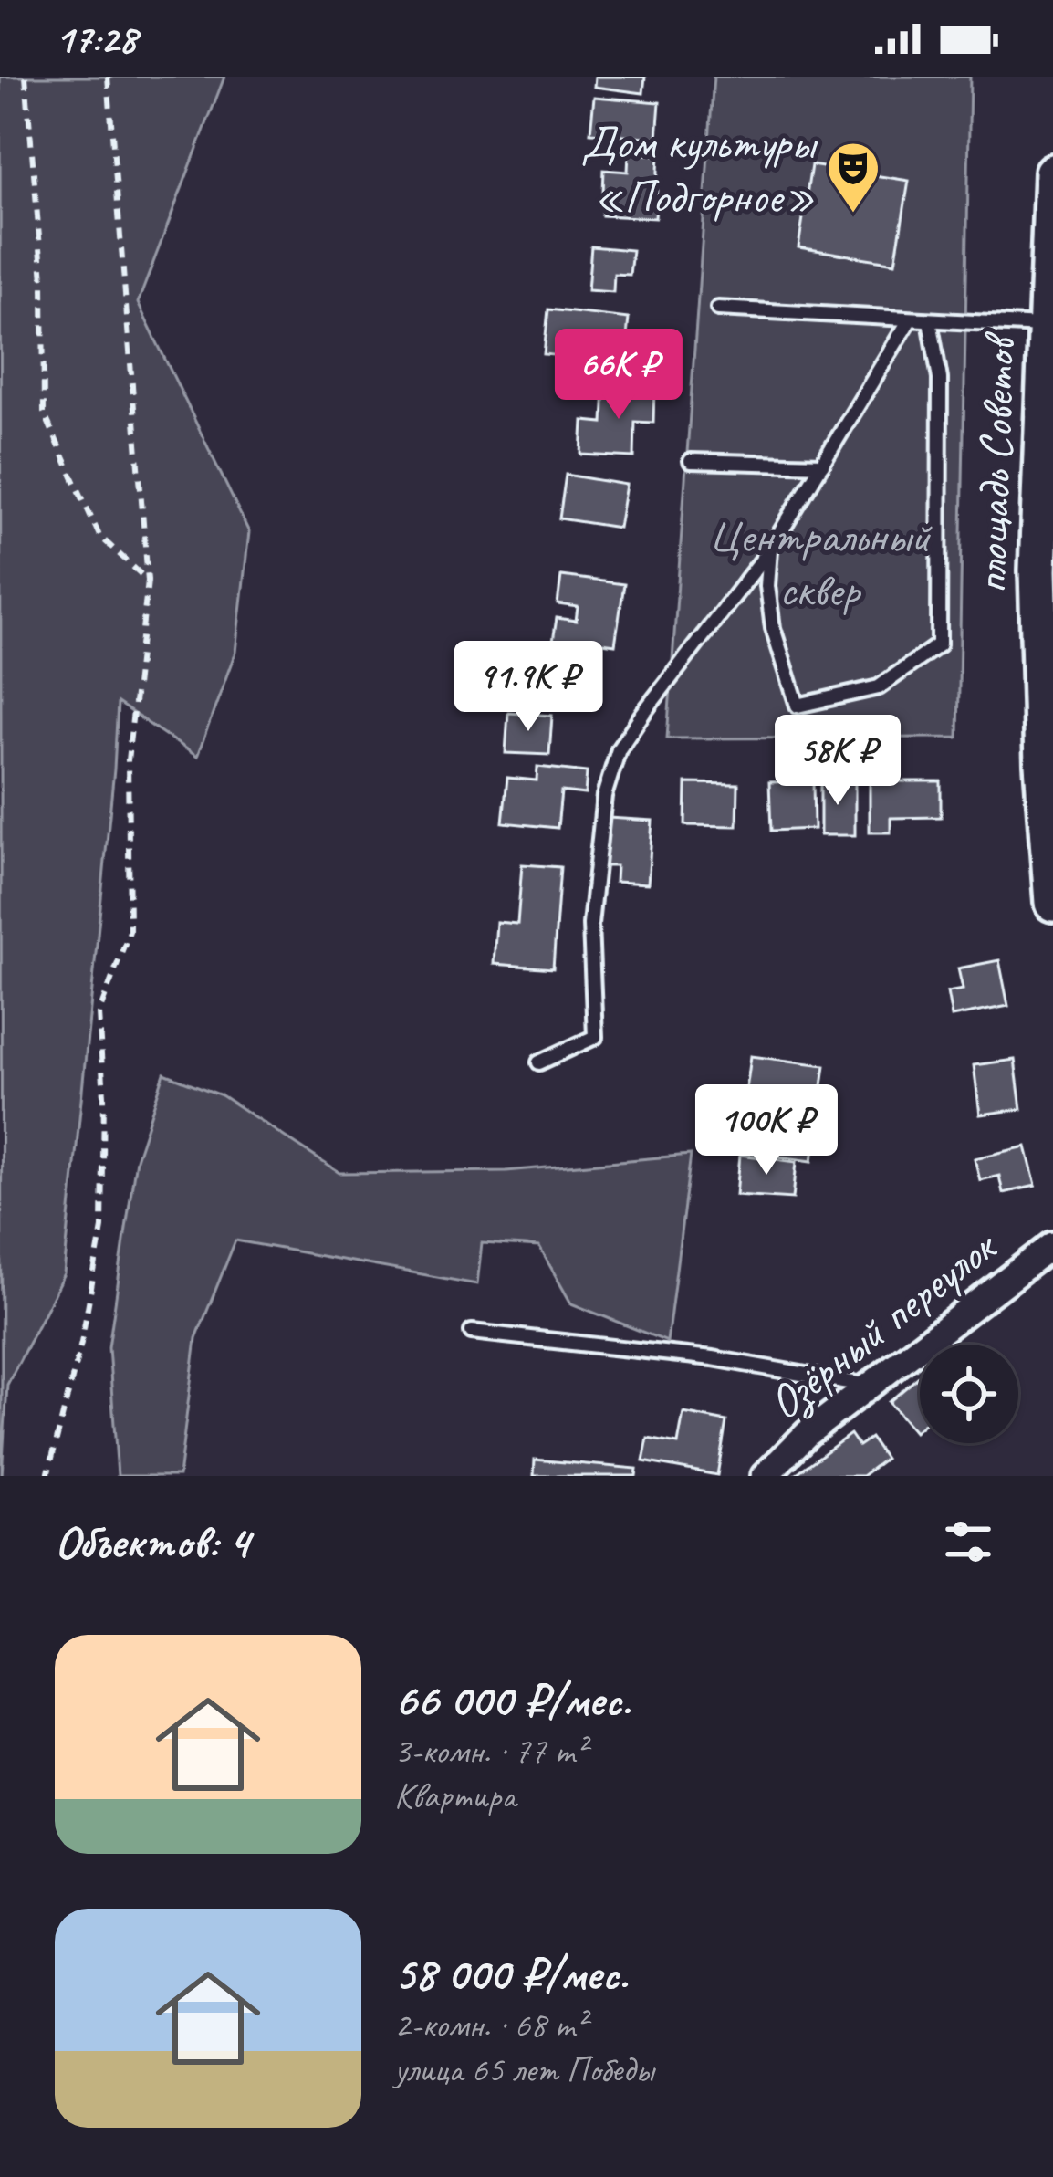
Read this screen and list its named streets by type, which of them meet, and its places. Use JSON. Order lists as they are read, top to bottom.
{
  "streets": {
    "street": ["площадь Советов", "Озёрный переулок"]
  },
  "parks": ["Центральный сквер"],
  "places": {
    "theatre": ["Дом культуры «Подгорное»"]
  },
  "page": {
    "status": "17:28",
    "price": [
      "66K ₽",
      "91.9K ₽",
      "58K ₽",
      "100K ₽"
    ],
    "heading": "Объектов: 4",
    "list": [
      {
        "name": "66 000 ₽/мес.",
        "note": "3-комн. · 77 m² · Квартира"
      },
      {
        "name": "58 000 ₽/мес.",
        "note": "2-комн. · 68 m² · улица 65 лет Победы"
      }
    ]
  }
}
